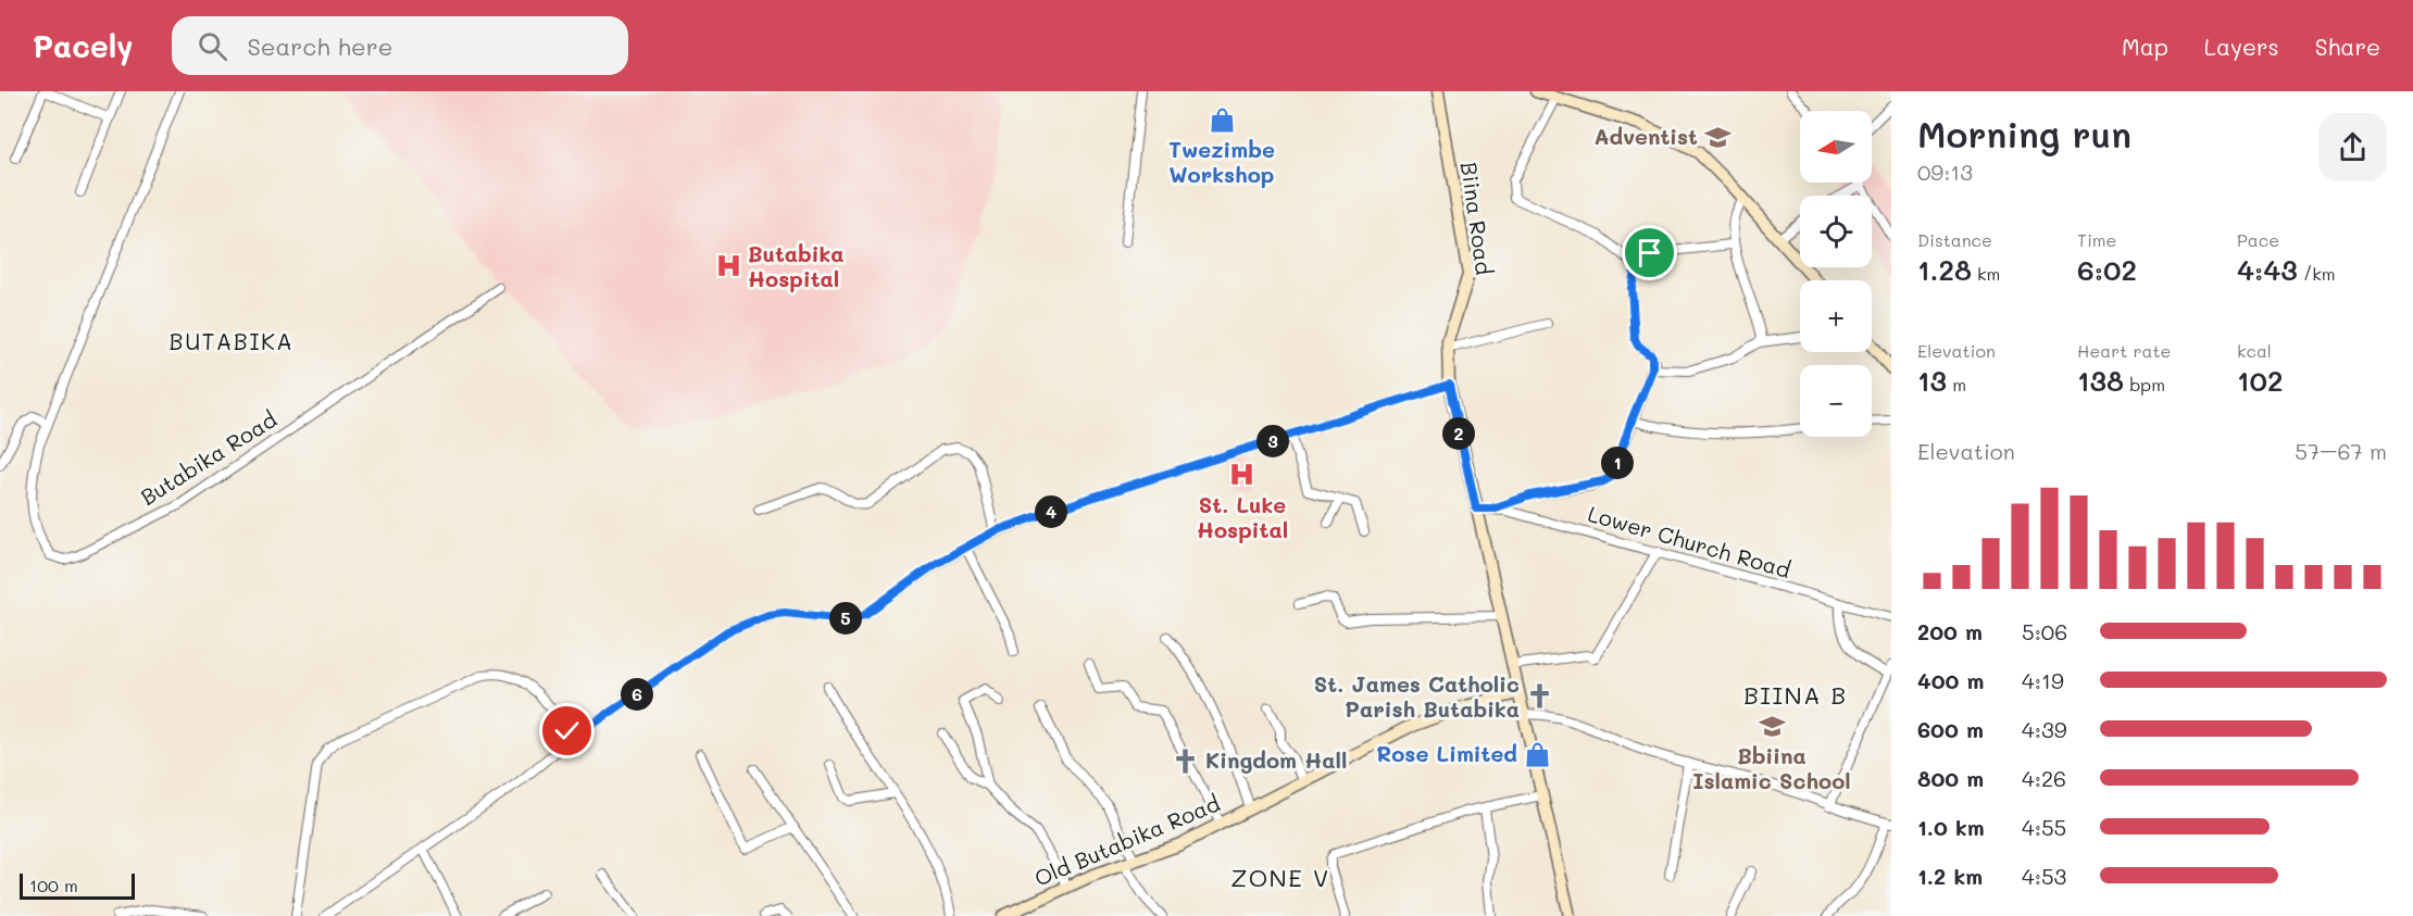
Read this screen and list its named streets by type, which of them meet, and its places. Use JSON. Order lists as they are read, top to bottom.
{
  "streets": {
    "main road": ["Biina Road", "Old Butabika Road"],
    "street": ["Butabika Road", "Lower Church Road"]
  },
  "crossings": [
    ["Biina Road", "Lower Church Road"],
    ["Biina Road", "Old Butabika Road"]
  ],
  "districts": ["BUTABIKA", "BIINA B", "ZONE V"],
  "places": {
    "shop": ["Twezimbe Workshop", "Rose Limited"],
    "school or university": ["Adventist", "Bbiina Islamic School"],
    "hospital": ["Butabika Hospital", "St. Luke Hospital"],
    "church": ["St. James Catholic Parish Butabika", "Kingdom Hall"]
  },
  "scale_bar": "100 m",
  "north": "left",
  "page": {
    "header": "Pacely",
    "search": "Search here",
    "nav": ["Map", "Layers", "Share"],
    "heading": ["Morning run", "09:13"],
    "map_buttons": ["+", "−"],
    "stats": [
      ["Distance", "1.28 km"],
      ["Time", "6:02"],
      ["Pace", "4:43 /km"],
      ["Elevation", "13 m"],
      ["Heart rate", "138 bpm"],
      ["kcal", "102"]
    ],
    "pins": [
      "2",
      "3",
      "1",
      "4",
      "5",
      "6"
    ],
    "chart": ["Elevation", "57–67 m"],
    "list": [
      {
        "name": "200 m",
        "note": "5:06"
      },
      {
        "name": "400 m",
        "note": "4:19"
      },
      {
        "name": "600 m",
        "note": "4:39"
      },
      {
        "name": "800 m",
        "note": "4:26"
      },
      {
        "name": "1.0 km",
        "note": "4:55"
      },
      {
        "name": "1.2 km",
        "note": "4:53"
      }
    ],
    "scale": "100 m"
  }
}
